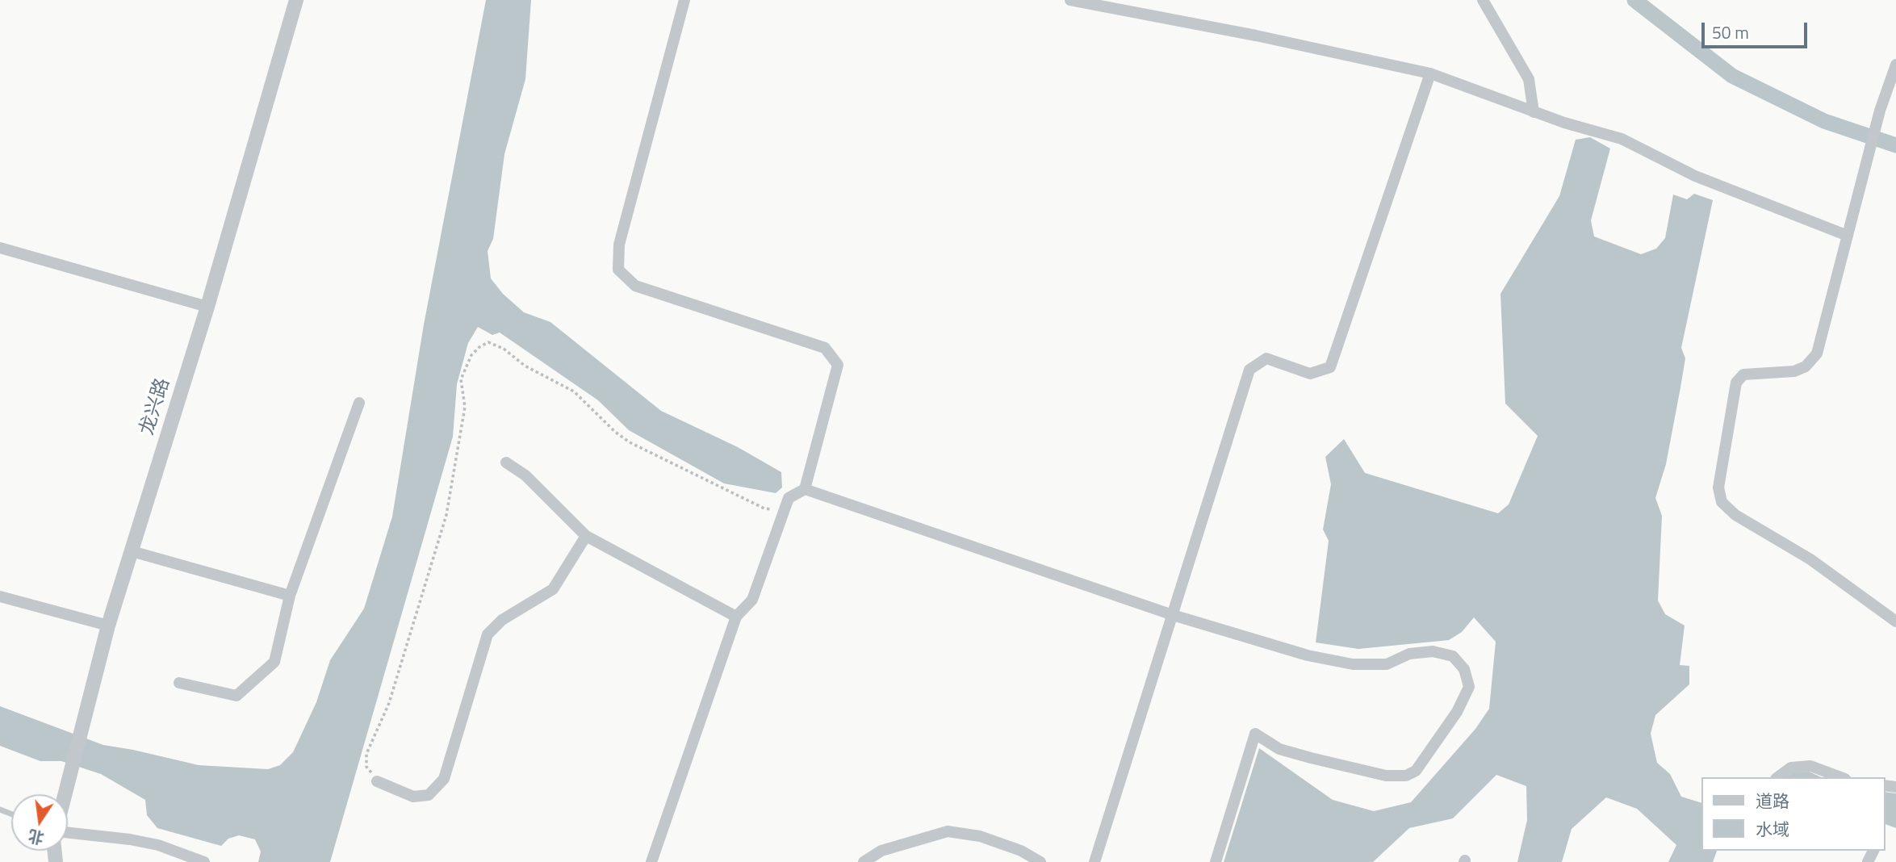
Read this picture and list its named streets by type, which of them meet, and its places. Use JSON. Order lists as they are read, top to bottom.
{
  "streets": {
    "street": ["龙兴路"]
  },
  "legend": ["道路", "水域"],
  "scale_bar": "50 m",
  "north": "bottom"
}
